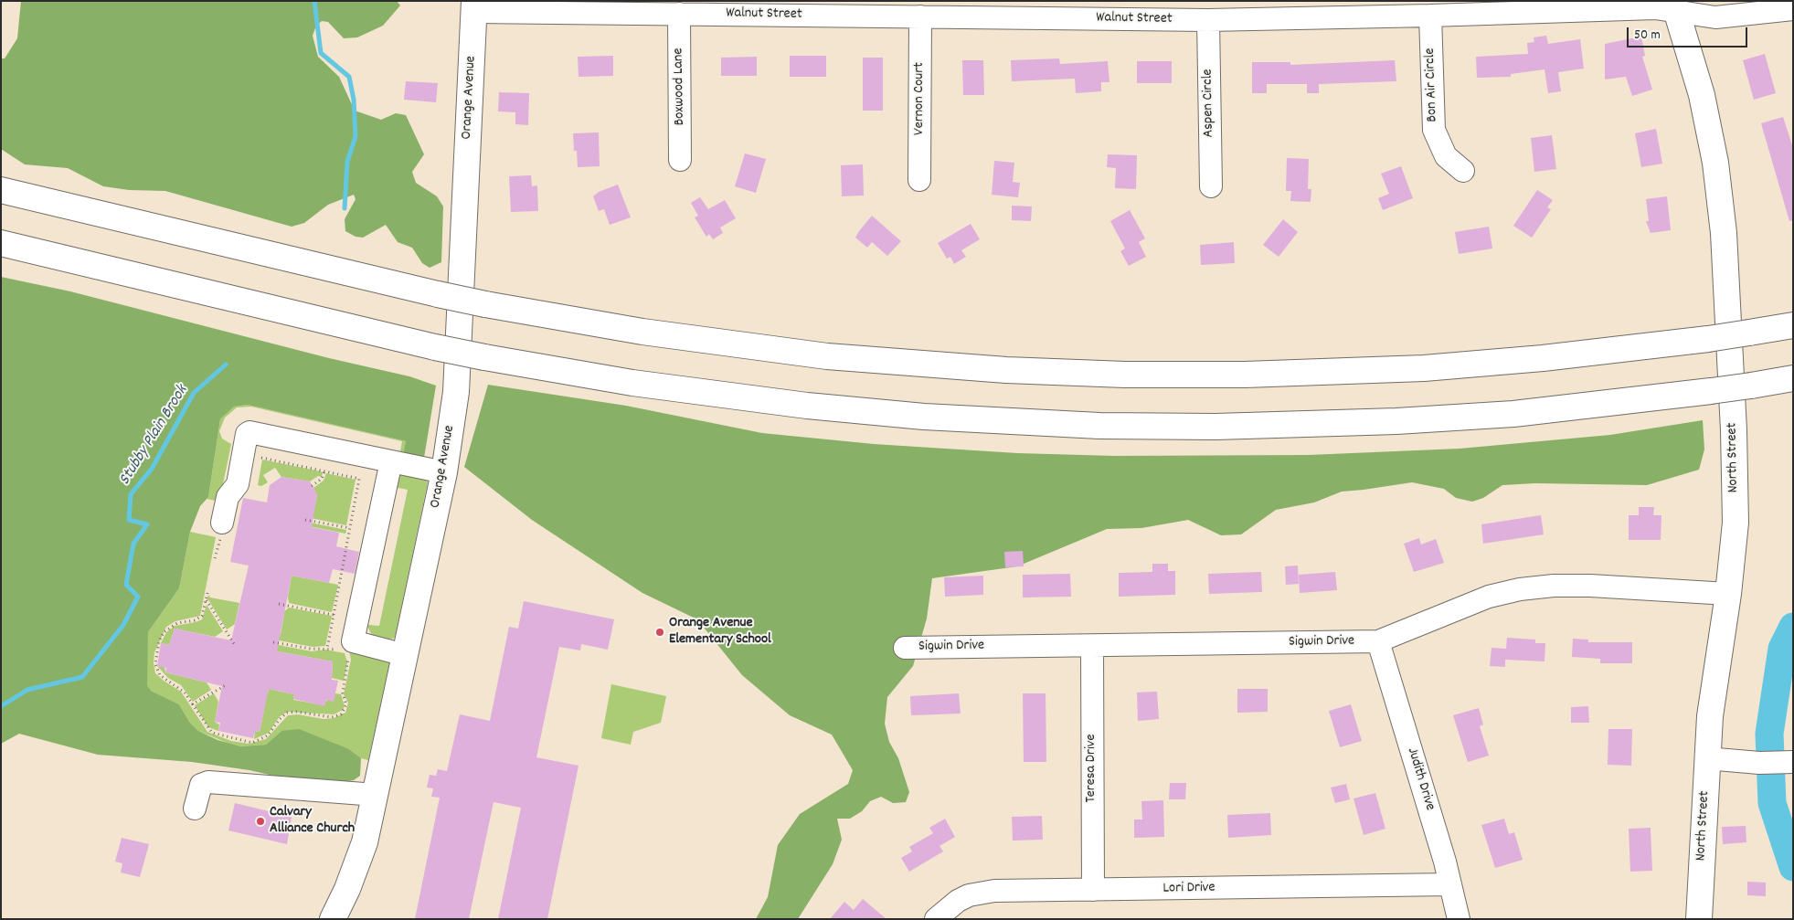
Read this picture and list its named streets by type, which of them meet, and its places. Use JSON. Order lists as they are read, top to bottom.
{
  "streets": {
    "main road": ["Orange Avenue", "North Street"],
    "street": [
      "Walnut Street",
      "Bon Air Circle",
      "Boxwood Lane",
      "Vernon Court",
      "Aspen Circle",
      "Sigwin Drive",
      "Teresa Drive",
      "Judith Drive",
      "Lori Drive"
    ]
  },
  "crossings": [
    ["Walnut Street", "Bon Air Circle"],
    ["Walnut Street", "Boxwood Lane"],
    ["Walnut Street", "Orange Avenue"],
    ["Walnut Street", "Vernon Court"],
    ["Walnut Street", "Aspen Circle"],
    ["Walnut Street", "North Street"],
    ["North Street", "Sigwin Drive"],
    ["Sigwin Drive", "Teresa Drive"],
    ["Sigwin Drive", "Judith Drive"],
    ["Teresa Drive", "Lori Drive"],
    ["Judith Drive", "Lori Drive"]
  ],
  "water": ["Stubby Plain Brook"],
  "places": ["Orange Avenue Elementary School", "Calvary Alliance Church"],
  "scale_bar": "50 m"
}
